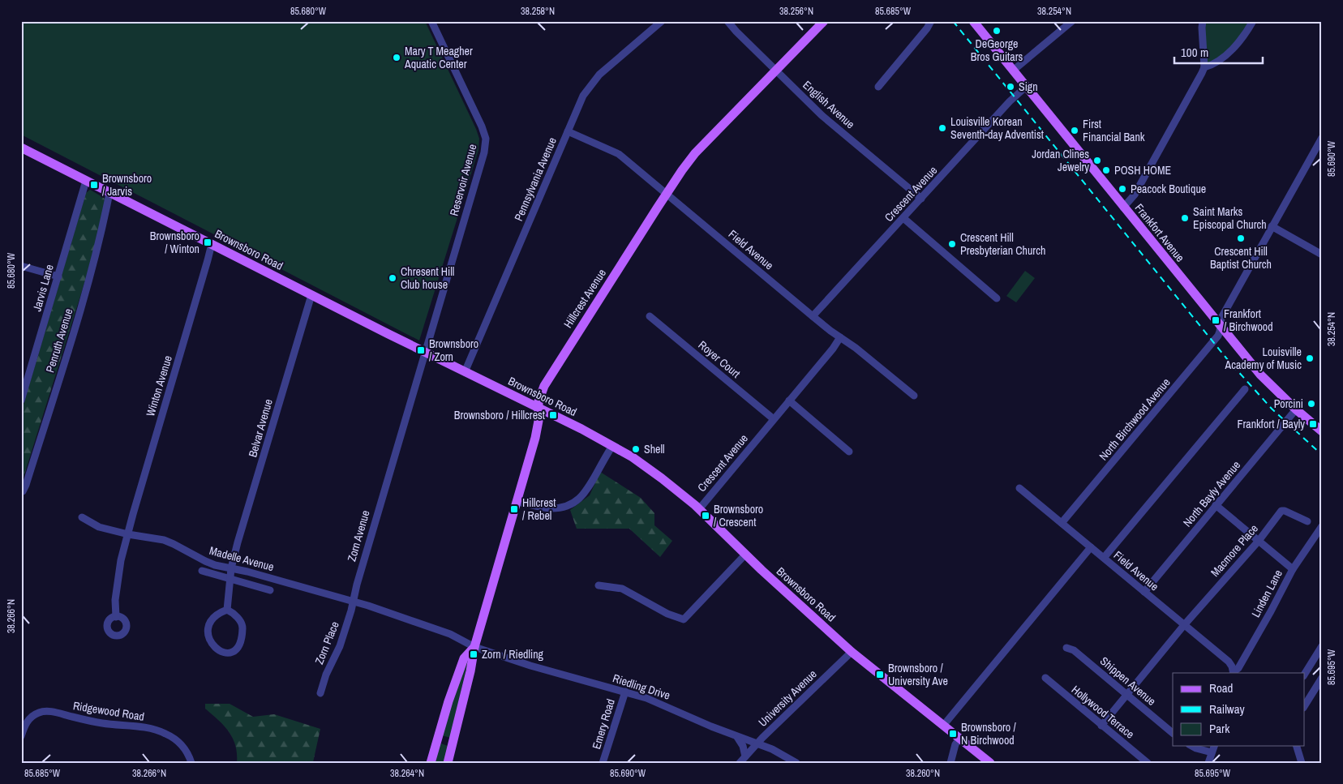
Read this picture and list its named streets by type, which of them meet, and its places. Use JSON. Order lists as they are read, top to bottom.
{
  "streets": {
    "main road": ["Frankfort Avenue", "Brownsboro Road", "Hillcrest Avenue"],
    "street": [
      "English Avenue",
      "Pennsylvania Avenue",
      "Reservoir Avenue",
      "Crescent Avenue",
      "Field Avenue",
      "Jarvis Lane",
      "Penruth Avenue",
      "Royer Court",
      "Winton Avenue",
      "North Birchwood Avenue",
      "Belvar Avenue",
      "North Bayly Avenue",
      "Zorn Avenue",
      "Macmore Place",
      "Madelle Avenue",
      "Linden Lane",
      "Zorn Place",
      "Shippen Avenue",
      "Riedling Drive",
      "University Avenue",
      "Ridgewood Road",
      "Hollywood Terrace",
      "Emery Road"
    ]
  },
  "crossings": [
    ["English Avenue", "Crescent Avenue"],
    ["English Avenue", "Hillcrest Avenue"],
    ["Pennsylvania Avenue", "Brownsboro Road"],
    ["Pennsylvania Avenue", "Field Avenue"],
    ["Reservoir Avenue", "Brownsboro Road"],
    ["Reservoir Avenue", "Zorn Avenue"],
    ["Crescent Avenue", "Frankfort Avenue"],
    ["Crescent Avenue", "Brownsboro Road"],
    ["Crescent Avenue", "Field Avenue"],
    ["Crescent Avenue", "Royer Court"],
    ["Frankfort Avenue", "North Birchwood Avenue"],
    ["Frankfort Avenue", "North Bayly Avenue"],
    ["Brownsboro Road", "Jarvis Lane"],
    ["Brownsboro Road", "Hillcrest Avenue"],
    ["Brownsboro Road", "Penruth Avenue"],
    ["Brownsboro Road", "Winton Avenue"],
    ["Brownsboro Road", "Belvar Avenue"],
    ["Brownsboro Road", "Zorn Avenue"],
    ["Brownsboro Road", "University Avenue"],
    ["Field Avenue", "Hillcrest Avenue"],
    ["Field Avenue", "North Birchwood Avenue"],
    ["Field Avenue", "North Bayly Avenue"],
    ["Field Avenue", "Macmore Place"],
    ["Field Avenue", "Linden Lane"],
    ["Hillcrest Avenue", "Riedling Drive"],
    ["Winton Avenue", "Madelle Avenue"],
    ["Belvar Avenue", "Madelle Avenue"],
    ["Zorn Avenue", "Madelle Avenue"],
    ["Zorn Avenue", "Zorn Place"],
    ["Madelle Avenue", "Zorn Place"],
    ["Riedling Drive", "University Avenue"],
    ["Riedling Drive", "Emery Road"]
  ],
  "places": {
    "other": [
      "DeGeorge Bros Guitars",
      "Mary T Meagher Aquatic Center",
      "Sign",
      "Louisville Korean Seventh-day Adventist",
      "First Financial Bank",
      "Jordan Clines Jewelry",
      "POSH HOME",
      "Peacock Boutique",
      "Saint Marks Episcopal Church",
      "Crescent Hill Baptist Church",
      "Crescent Hill Presbyterian Church",
      "Chresent Hill Club house",
      "Louisville Academy of Music",
      "Porcini",
      "Shell"
    ],
    "transit": [
      "Brownsboro / Jarvis",
      "Brownsboro / Winton",
      "Frankfort / Birchwood",
      "Brownsboro / Zorn",
      "Brownsboro / Hillcrest",
      "Frankfort / Bayly",
      "Hillcrest / Rebel",
      "Brownsboro / Crescent",
      "Zorn / Riedling",
      "Brownsboro / University Ave",
      "Brownsboro / N Birchwood"
    ]
  },
  "legend": ["Road", "Railway", "Park"],
  "scale_bar": "100 m",
  "coordinates": [
    "85.680°W",
    "38.258°N",
    "38.256°N",
    "85.685°W",
    "38.254°N",
    "85.690°W",
    "38.266°N",
    "85.695°W",
    "38.264°N",
    "38.260°N"
  ]
}
